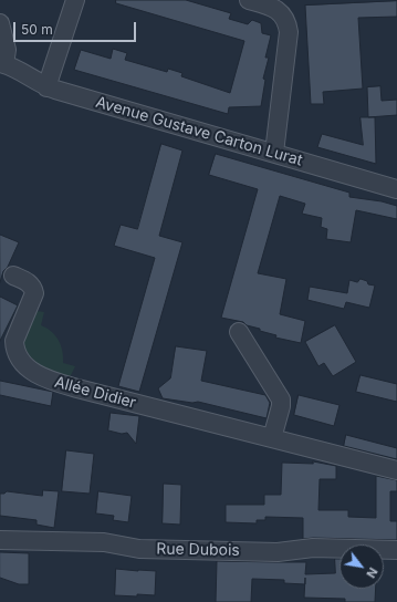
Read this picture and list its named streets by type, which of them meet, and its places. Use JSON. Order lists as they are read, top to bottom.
{
  "streets": {
    "street": ["Avenue Gustave Carton Lurat", "Allée Didier", "Rue Dubois"]
  },
  "scale_bar": "50 m",
  "north": "bottom right"
}
